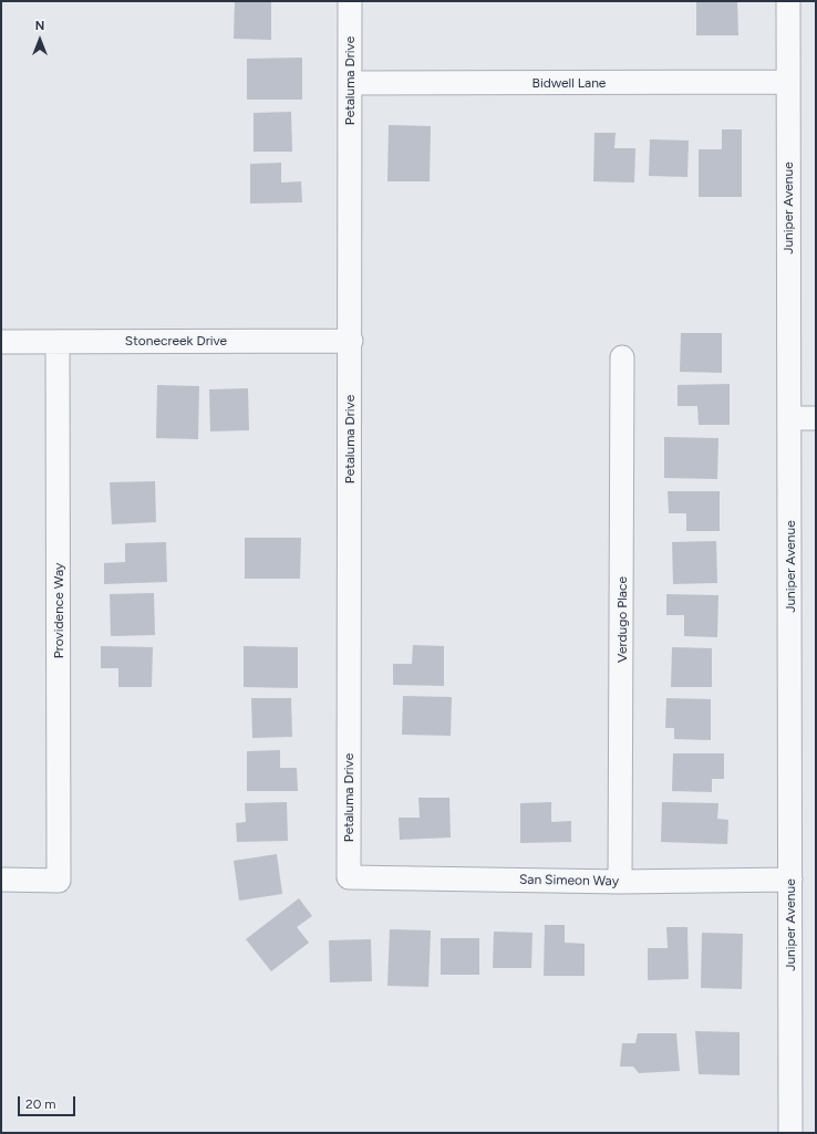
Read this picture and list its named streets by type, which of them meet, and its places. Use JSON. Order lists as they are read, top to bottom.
{
  "streets": {
    "street": [
      "Petaluma Drive",
      "Bidwell Lane",
      "Juniper Avenue",
      "Stonecreek Drive",
      "Providence Way",
      "Verdugo Place",
      "San Simeon Way"
    ]
  },
  "crossings": [
    ["Petaluma Drive", "Bidwell Lane"],
    ["Petaluma Drive", "Stonecreek Drive"],
    ["Petaluma Drive", "San Simeon Way"],
    ["Bidwell Lane", "Juniper Avenue"],
    ["Juniper Avenue", "San Simeon Way"],
    ["Stonecreek Drive", "Providence Way"],
    ["Verdugo Place", "San Simeon Way"]
  ],
  "scale_bar": "20 m",
  "north": "top"
}
